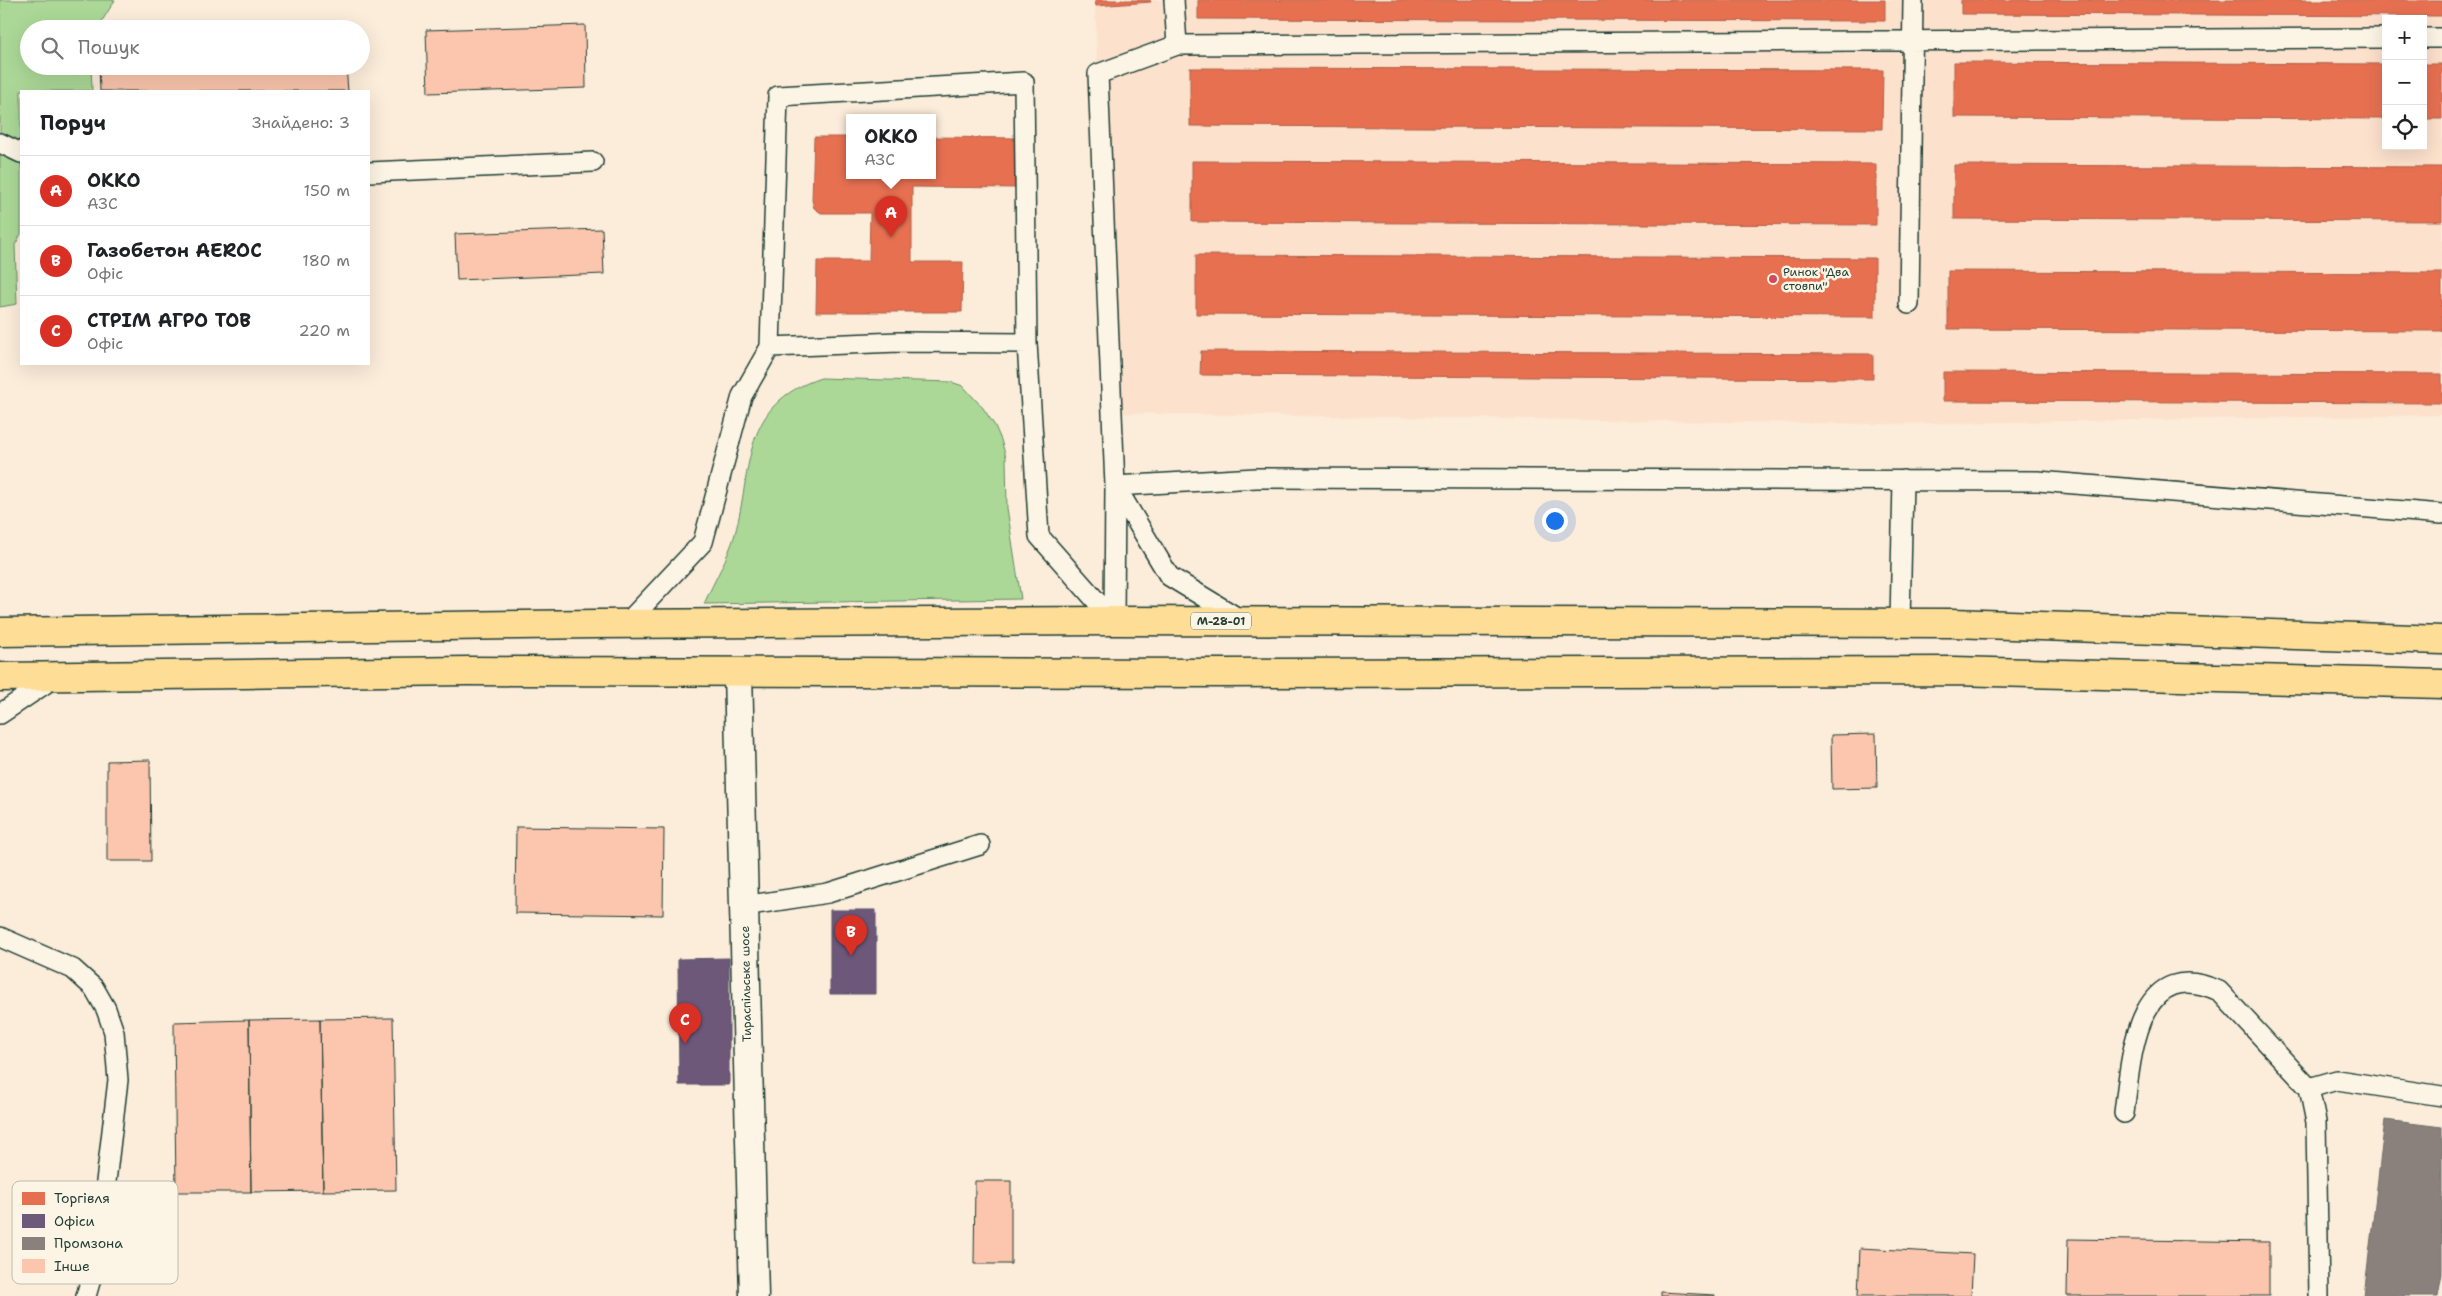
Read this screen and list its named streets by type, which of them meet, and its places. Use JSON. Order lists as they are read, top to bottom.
{
  "streets": {
    "highway": ["М-28-01"],
    "street": ["Тираспільське шосе"]
  },
  "places": ["Ринок \"Два стовпи\""],
  "legend": [
    "Торгівля",
    "Офіси",
    "Промзона",
    "Інше"
  ],
  "page": {
    "map_buttons": ["+", "−"],
    "search": "Пошук",
    "heading": ["Поруч", "Знайдено: 3"],
    "popup": ["ОККО", "АЗС"],
    "list": [
      {
        "mark": "A",
        "name": "ОККО",
        "note": "АЗС",
        "value": "150 m"
      },
      {
        "mark": "B",
        "name": "Газобетон AEROC",
        "note": "Офіс",
        "value": "180 m"
      },
      {
        "mark": "C",
        "name": "СТРІМ АГРО ТОВ",
        "note": "Офіс",
        "value": "220 m"
      }
    ],
    "pins": ["A", "B", "C"]
  }
}
